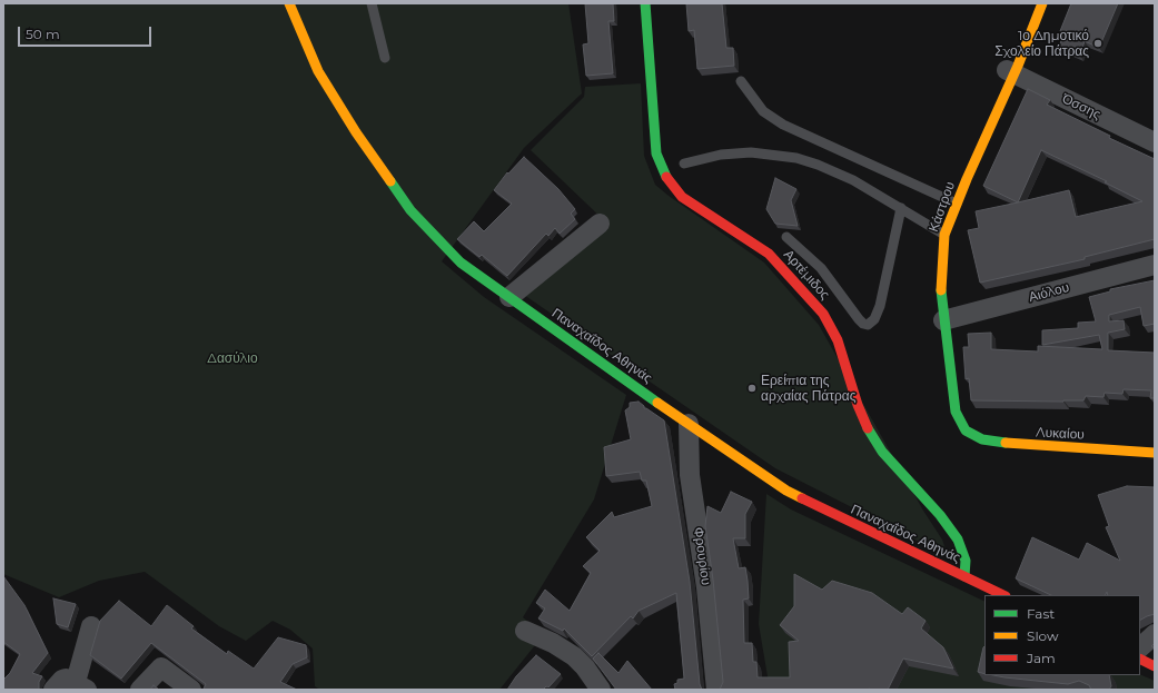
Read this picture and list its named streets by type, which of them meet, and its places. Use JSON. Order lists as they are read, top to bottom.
{
  "streets": {
    "street": [
      "Όσσης",
      "Κάστρου",
      "Αρτέμιδος",
      "Αιόλου",
      "Παναχαΐδος Αθηνάς",
      "Λυκαίου",
      "Φρουρίου"
    ]
  },
  "crossings": [
    ["Όσσης", "Κάστρου"],
    ["Κάστρου", "Αιόλου"],
    ["Κάστρου", "Λυκαίου"],
    ["Αρτέμιδος", "Παναχαΐδος Αθηνάς"],
    ["Παναχαΐδος Αθηνάς", "Φρουρίου"]
  ],
  "parks": ["Δασύλιο"],
  "places": ["1ο Δημοτικό Σχολείο Πάτρας", "Ερείπια της αρχαίας Πάτρας"],
  "legend": ["Fast", "Slow", "Jam"],
  "scale_bar": "50 m"
}
